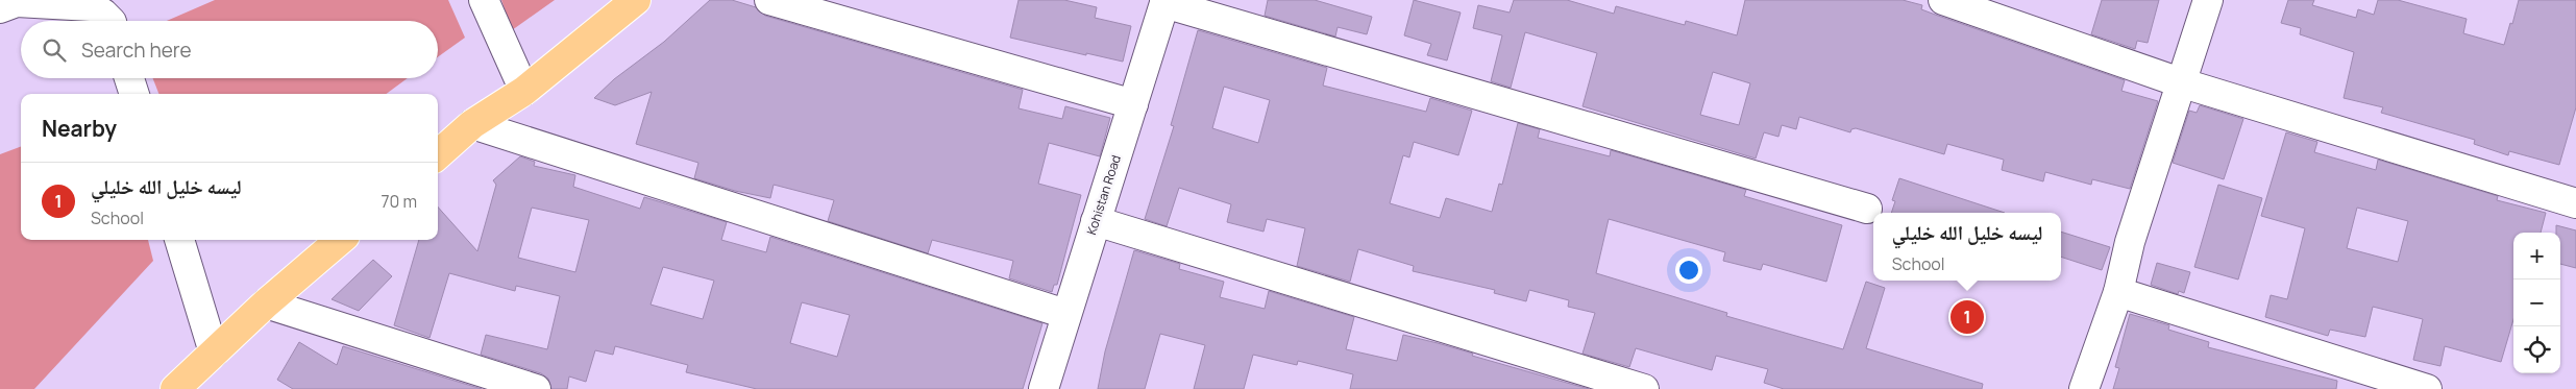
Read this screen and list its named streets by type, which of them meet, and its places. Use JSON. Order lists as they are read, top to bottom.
{
  "streets": {
    "street": ["Kohistan Road"]
  },
  "page": {
    "search": "Search here",
    "heading": "Nearby",
    "list": [
      {
        "mark": "1",
        "name": "ليسه خليل الله خليلي",
        "note": "School",
        "value": "70 m"
      }
    ],
    "popup": ["ليسه خليل الله خليلي", "School"],
    "map_buttons": ["+", "−"],
    "pins": "1"
  }
}
